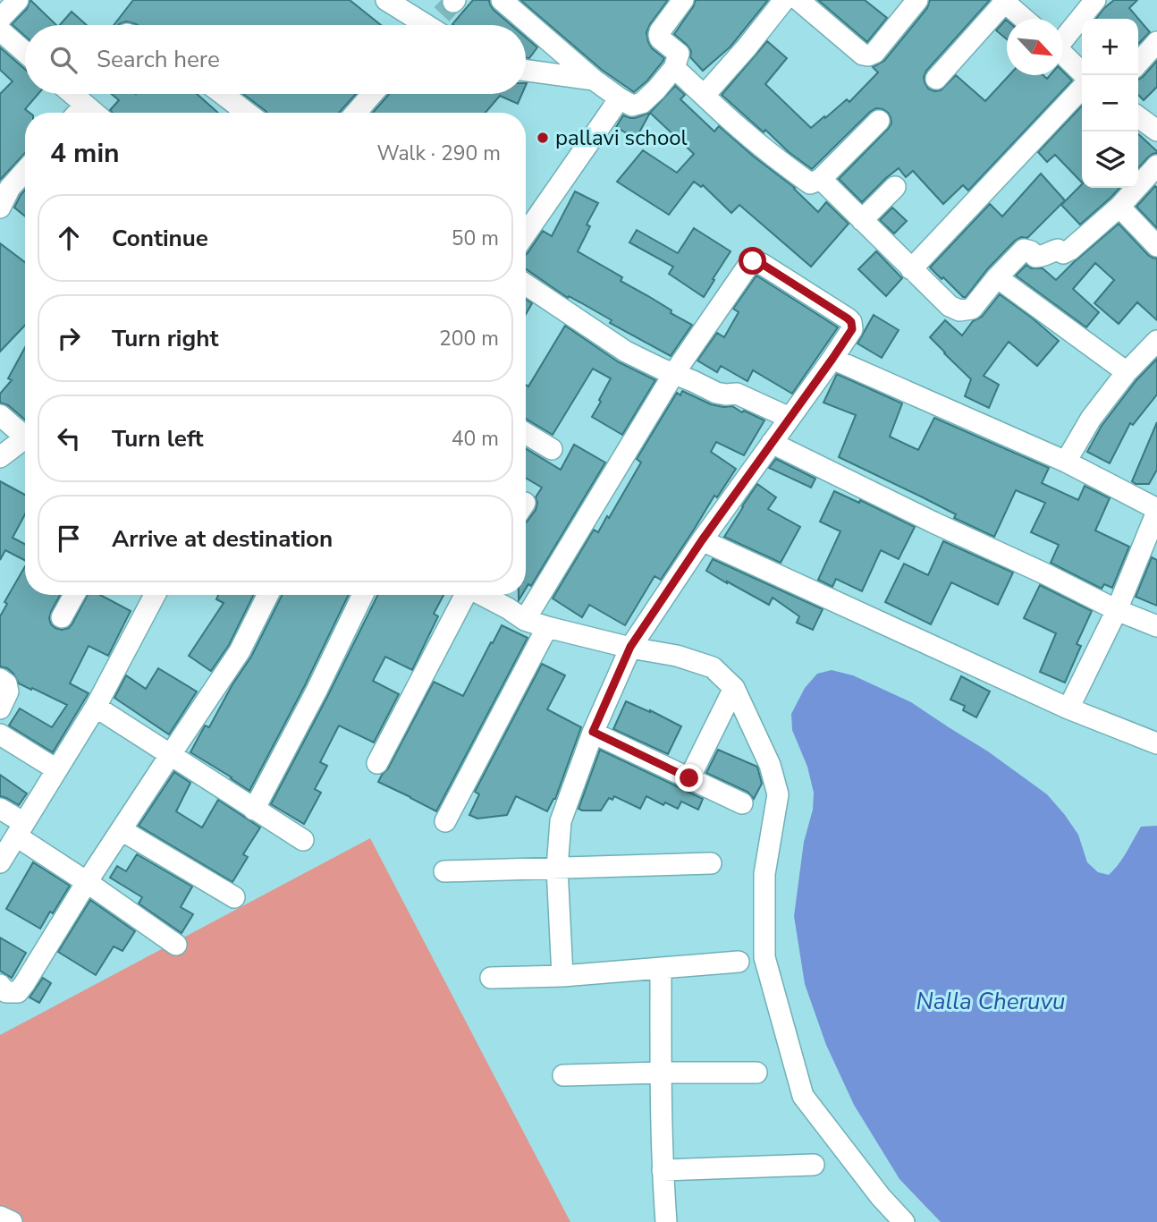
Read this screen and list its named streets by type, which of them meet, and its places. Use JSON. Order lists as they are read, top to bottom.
{
  "water": ["Nalla Cheruvu"],
  "places": ["pallavi school"],
  "north": "bottom right",
  "page": {
    "map_buttons": ["+", "−"],
    "search": "Search here",
    "heading": ["4 min", "Walk · 290 m"],
    "list": [
      ["Continue", "50 m"],
      ["Turn right", "200 m"],
      ["Turn left", "40 m"],
      "Arrive at destination"
    ]
  }
}
